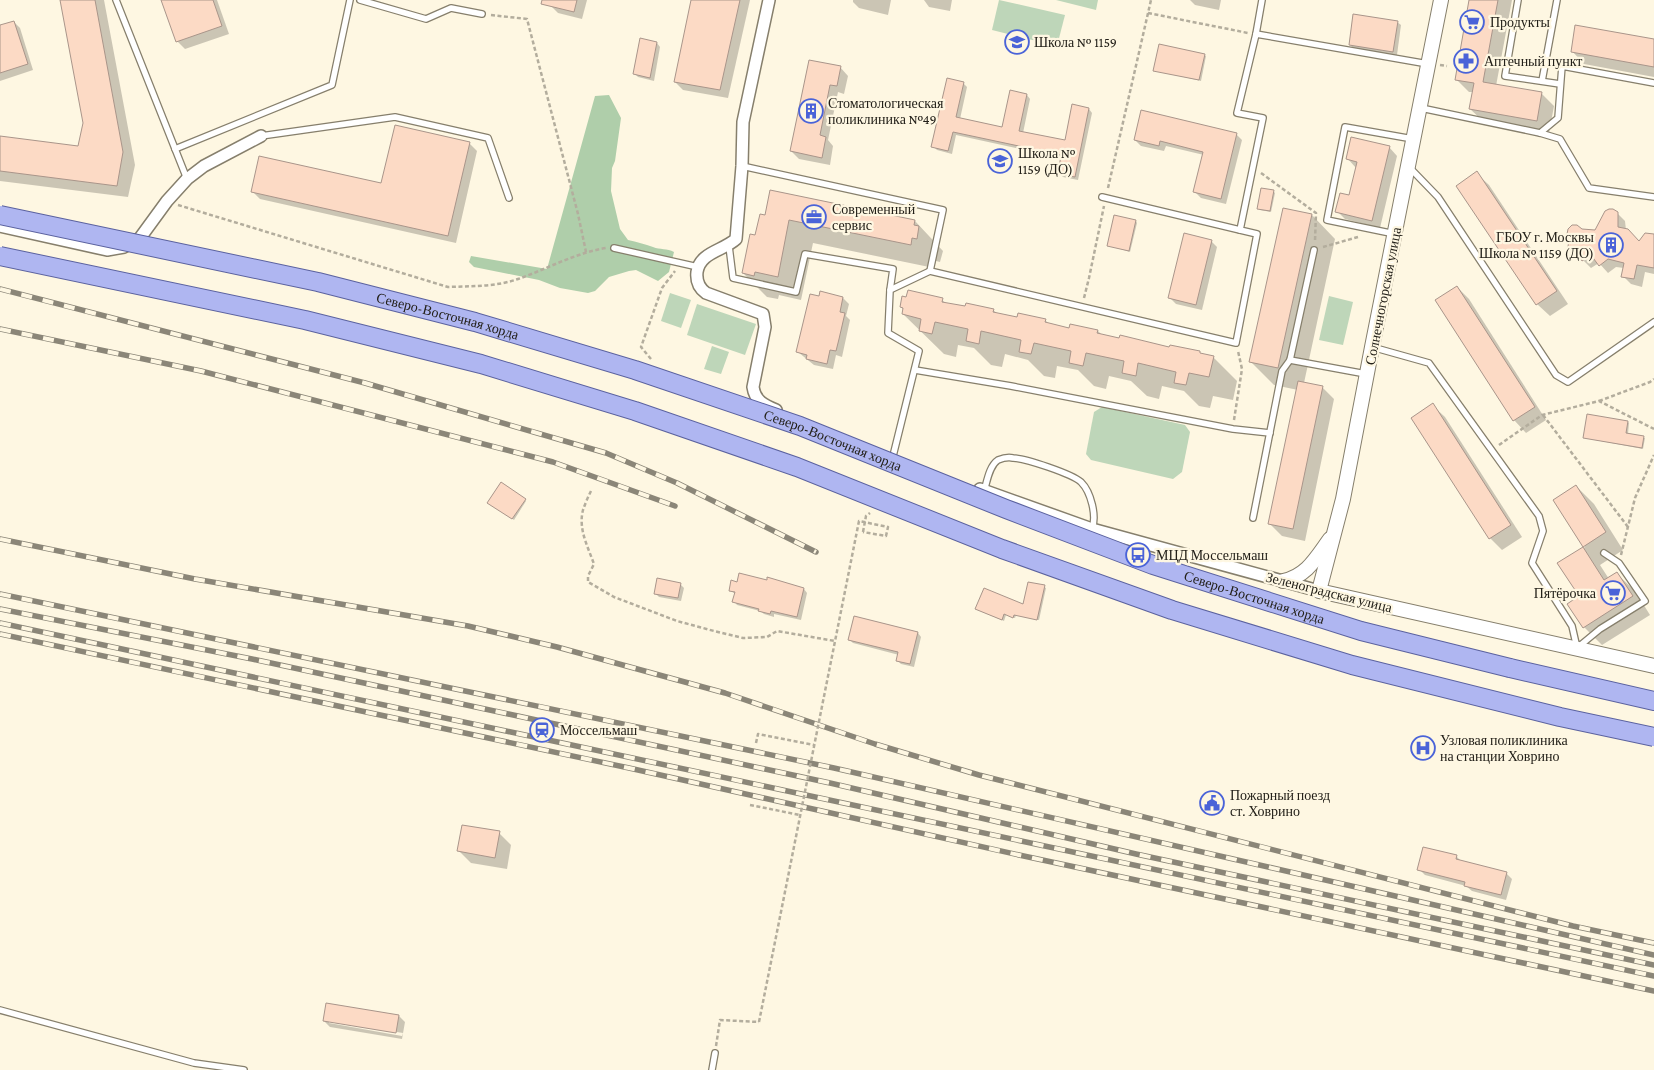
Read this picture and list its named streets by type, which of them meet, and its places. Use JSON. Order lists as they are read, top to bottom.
{
  "streets": {
    "main road": ["Северо-Восточная хорда"],
    "street": ["Солнечногорская улица", "Зеленоградская улица"]
  },
  "crossings": [
    ["Солнечногорская улица", "Зеленоградская улица"]
  ],
  "places": {
    "supermarket": ["Продукты", "Пятёрочка"],
    "school or university": ["Школа № 1159", "Школа № 1159 (ДО)"],
    "pharmacy": ["Аптечный пункт"],
    "building": ["Стоматологическая поликлиника №49", "ГБОУ г. Москвы Школа № 1159 (ДО)"],
    "office": ["Современный сервис"],
    "bus stop": ["МЦД Моссельмаш"],
    "station": ["Моссельмаш"],
    "hospital": ["Узловая поликлиника на станции Ховрино"],
    "public building": ["Пожарный поезд ст. Ховрино"]
  }
}
